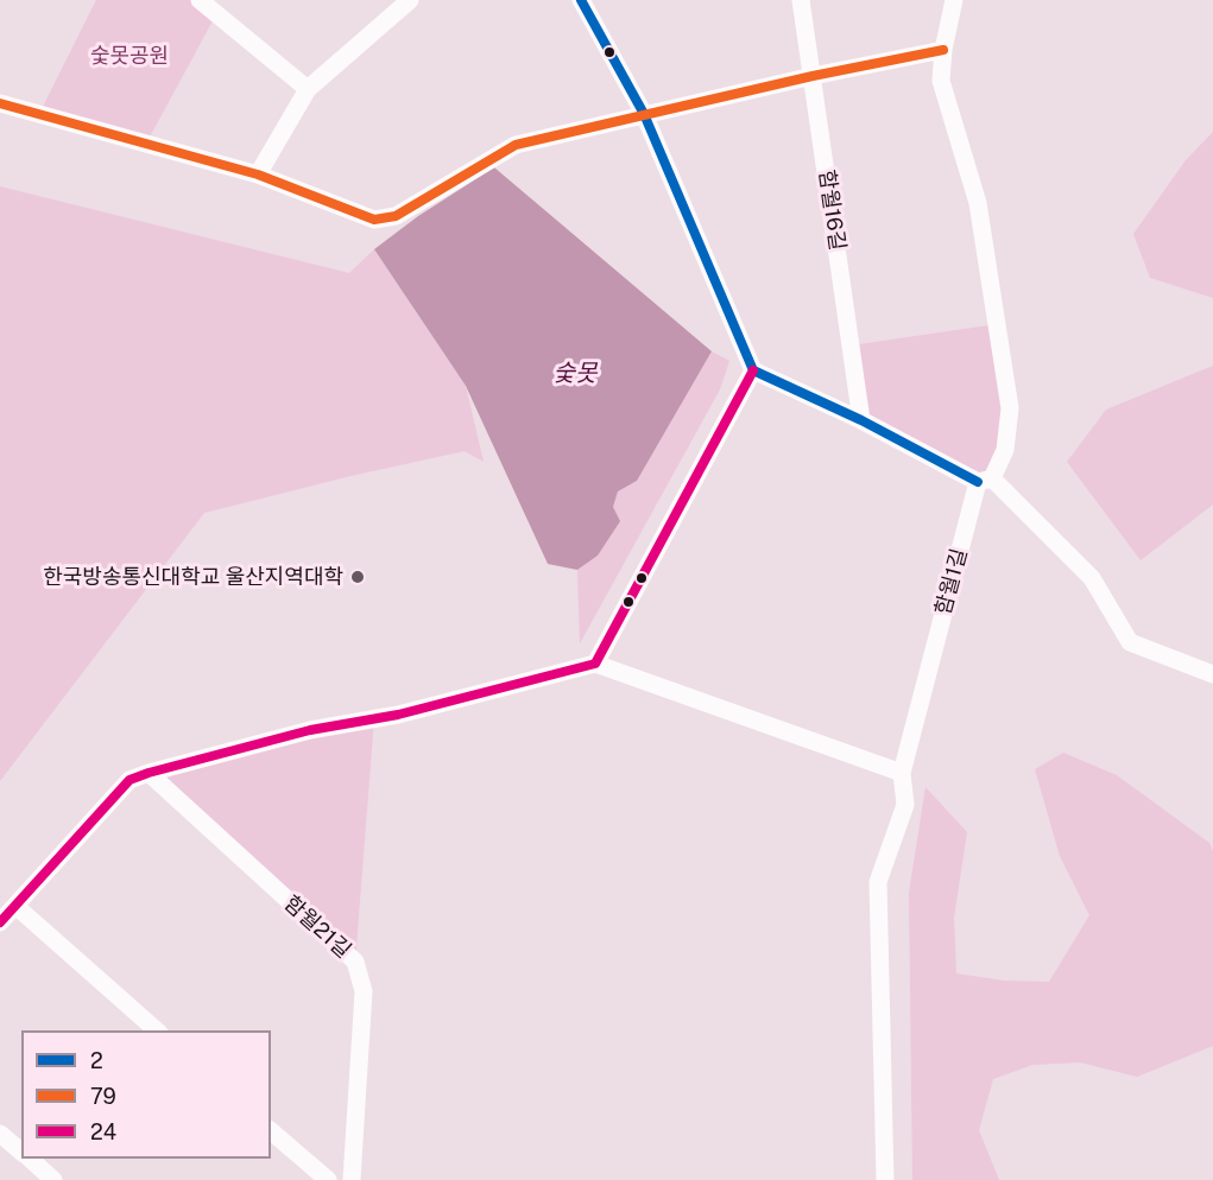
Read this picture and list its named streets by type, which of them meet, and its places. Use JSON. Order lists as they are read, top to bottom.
{
  "streets": {
    "street": ["함월16길", "함월1길", "함월21길"]
  },
  "water": ["숯못"],
  "parks": ["숯못공원"],
  "places": ["한국방송통신대학교 울산지역대학"],
  "lines": ["transit line 2", "transit line 79", "transit line 24"],
  "legend": ["2", "79", "24"]
}
